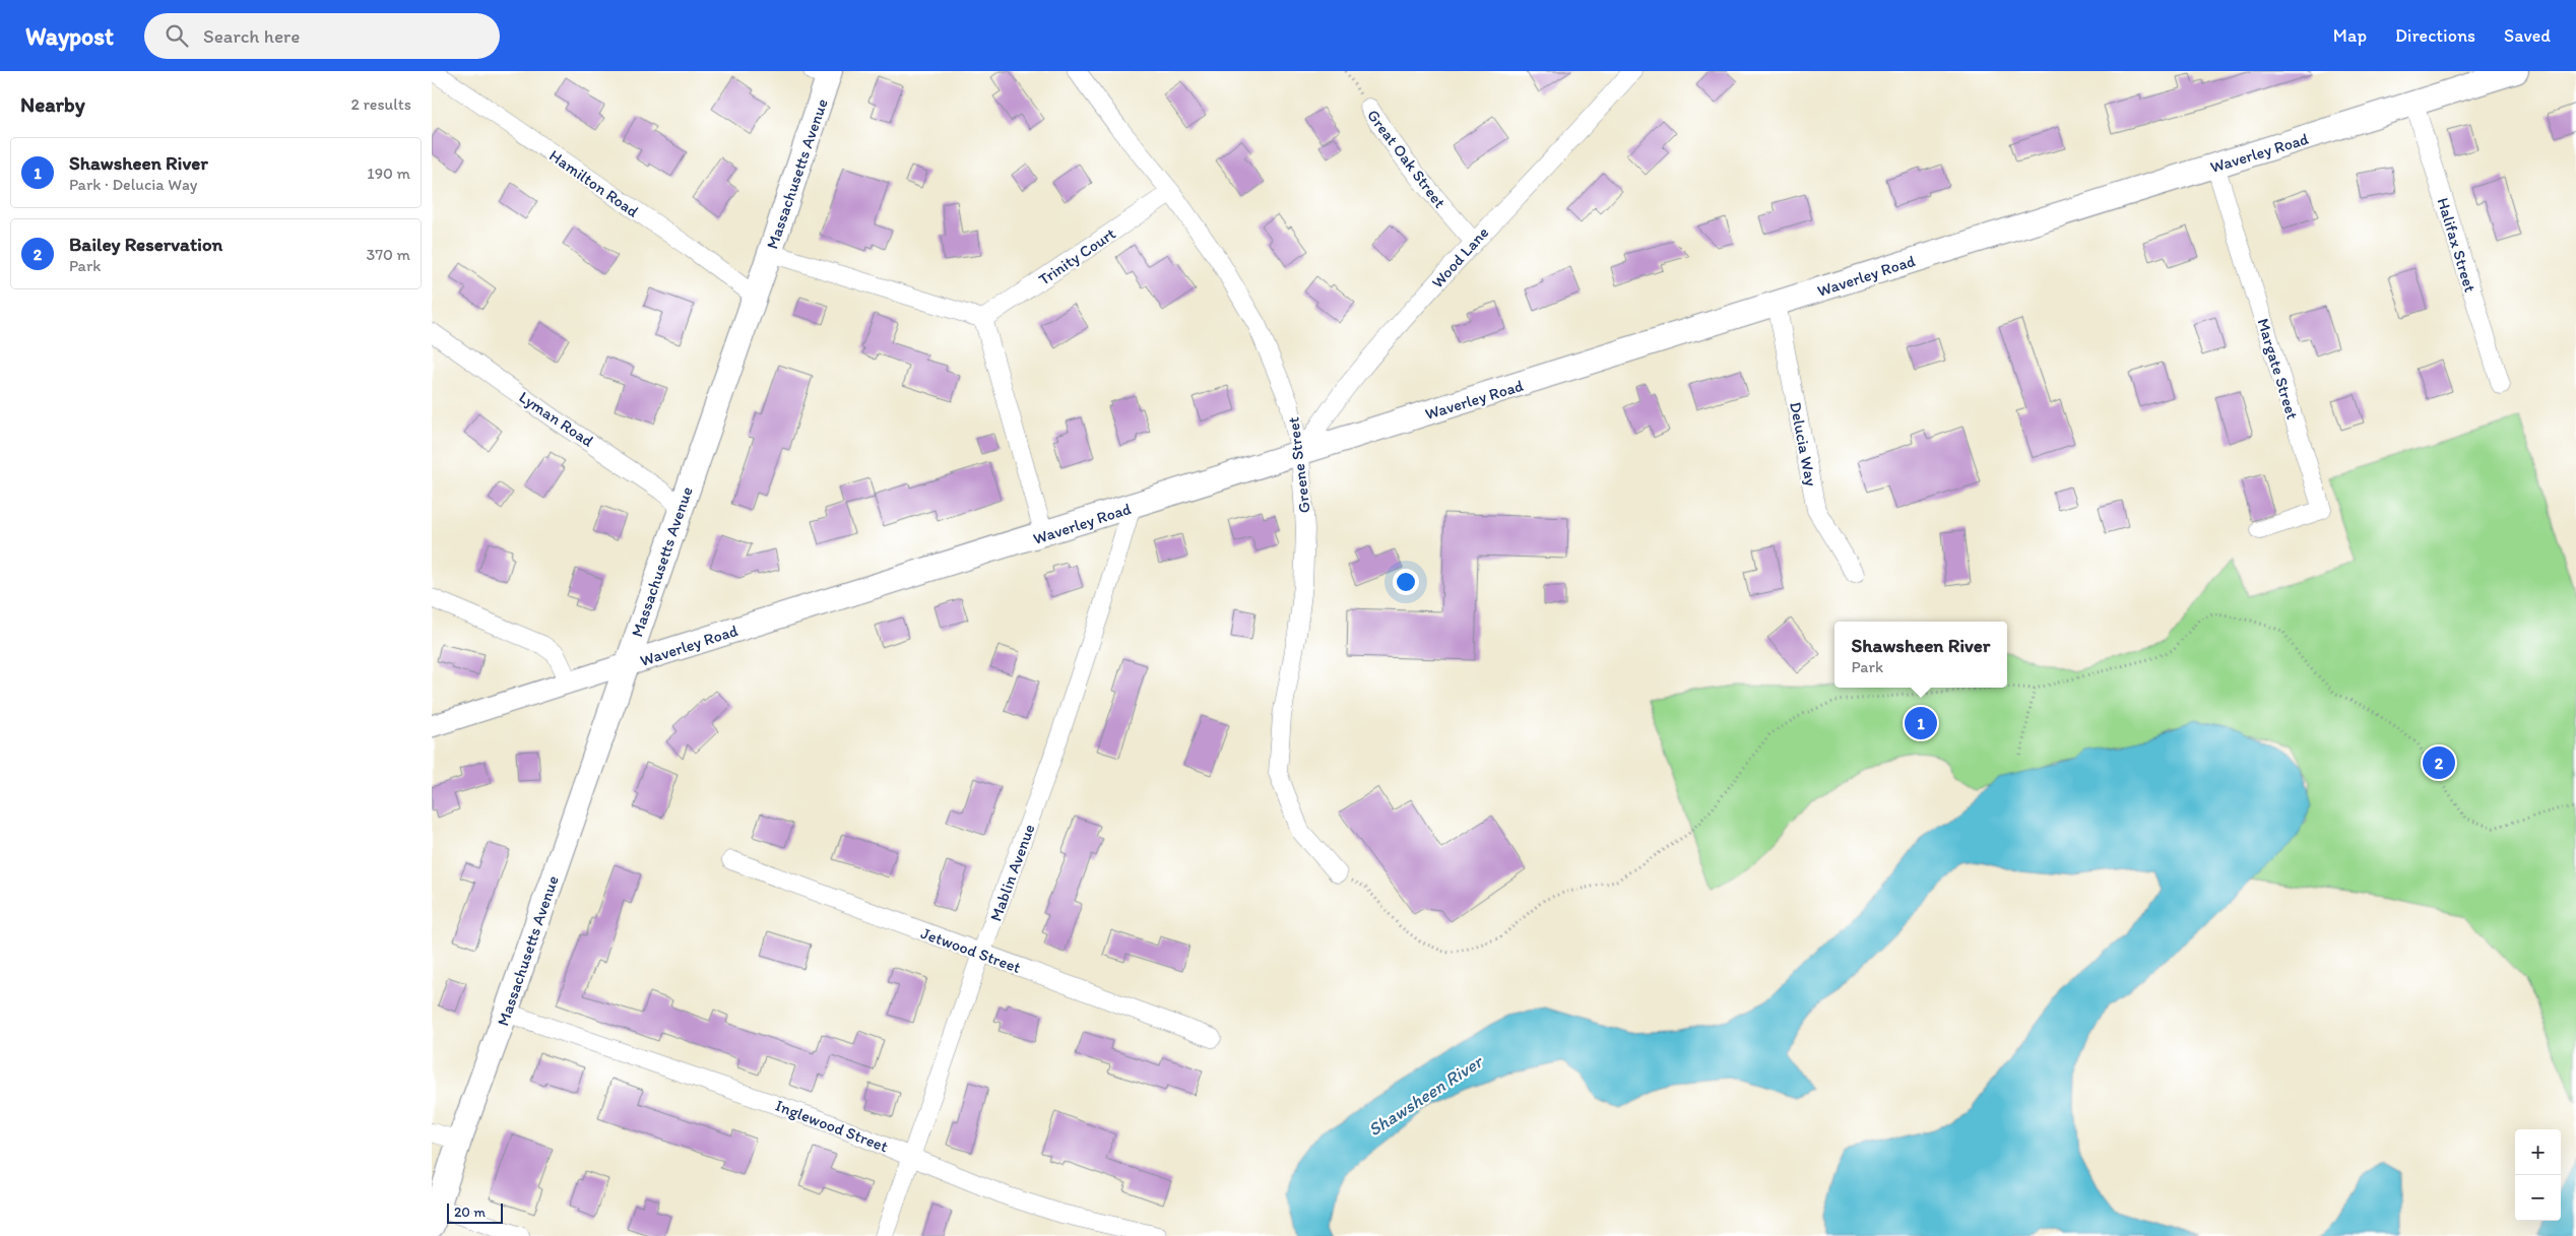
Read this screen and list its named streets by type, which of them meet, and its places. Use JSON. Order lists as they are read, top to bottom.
{
  "streets": {
    "main road": ["Waverley Road", "Massachusetts Avenue"],
    "street": [
      "Great Oak Street",
      "Hamilton Road",
      "Halifax Street",
      "Trinity Court",
      "Wood Lane",
      "Margate Street",
      "Lyman Road",
      "Delucia Way",
      "Greene Street",
      "Mablin Avenue",
      "Jetwood Street",
      "Inglewood Street"
    ]
  },
  "crossings": [
    ["Waverley Road", "Massachusetts Avenue"],
    ["Waverley Road", "Halifax Street"],
    ["Waverley Road", "Wood Lane"],
    ["Waverley Road", "Margate Street"],
    ["Waverley Road", "Delucia Way"],
    ["Waverley Road", "Greene Street"],
    ["Waverley Road", "Mablin Avenue"],
    ["Great Oak Street", "Wood Lane"],
    ["Massachusetts Avenue", "Hamilton Road"],
    ["Massachusetts Avenue", "Lyman Road"],
    ["Massachusetts Avenue", "Inglewood Street"],
    ["Trinity Court", "Greene Street"],
    ["Wood Lane", "Greene Street"],
    ["Mablin Avenue", "Jetwood Street"],
    ["Mablin Avenue", "Inglewood Street"]
  ],
  "water": ["Shawsheen River"],
  "scale_bar": "20 m",
  "page": {
    "header": "Waypost",
    "search": "Search here",
    "nav": ["Map", "Directions", "Saved"],
    "heading": ["Nearby", "2 results"],
    "list": [
      {
        "mark": "1",
        "name": "Shawsheen River",
        "note": "Park · Delucia Way",
        "value": "190 m"
      },
      {
        "mark": "2",
        "name": "Bailey Reservation",
        "note": "Park",
        "value": "370 m"
      }
    ],
    "popup": ["Shawsheen River", "Park"],
    "pins": ["1", "2"],
    "map_buttons": ["+", "−"],
    "scale": "20 m"
  }
}
